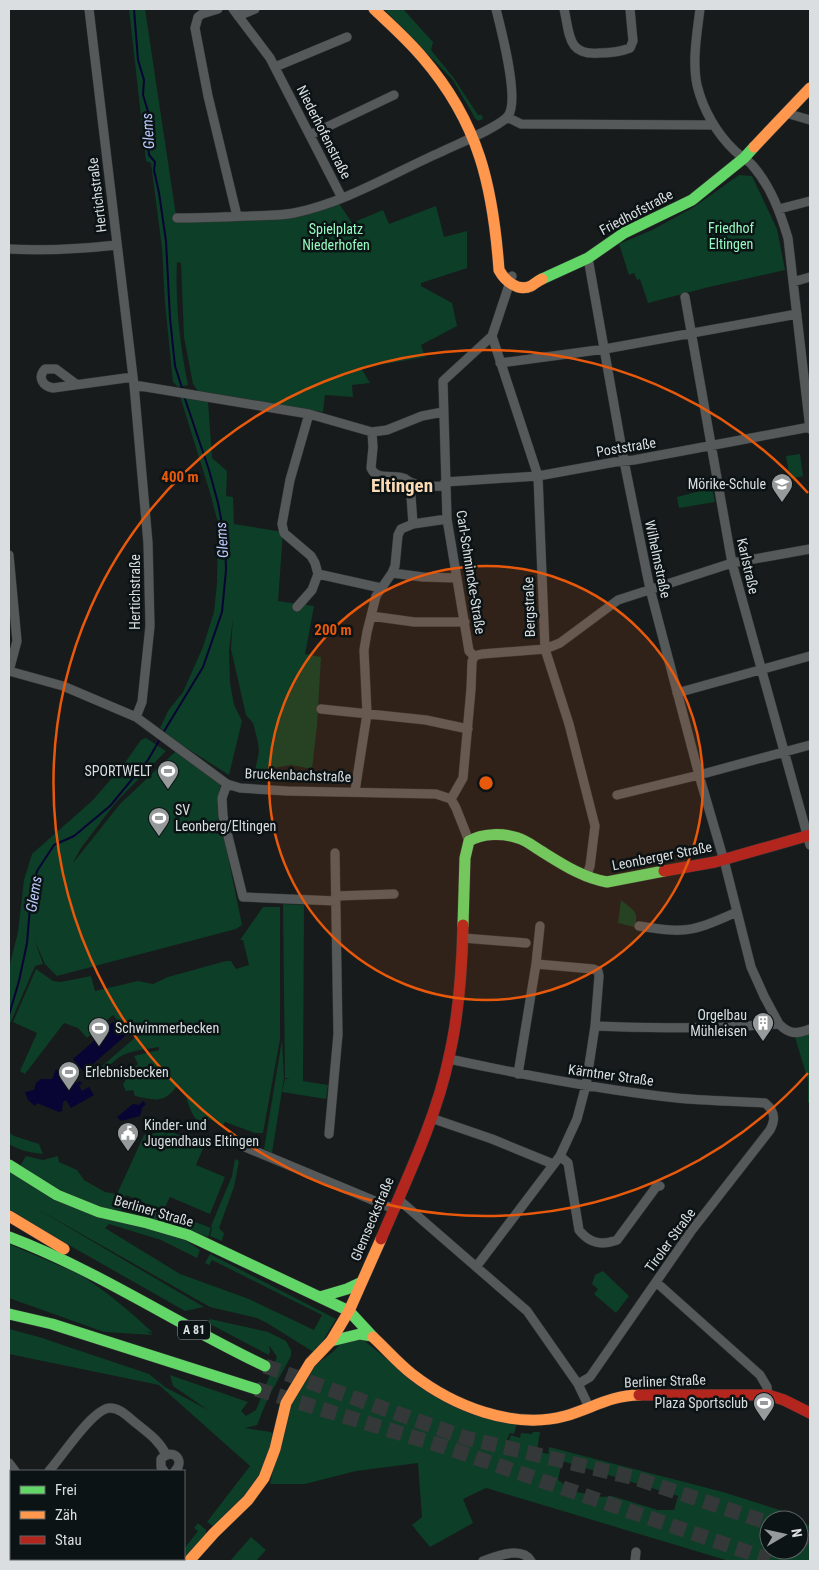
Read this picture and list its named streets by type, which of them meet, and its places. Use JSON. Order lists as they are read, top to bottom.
{
  "streets": {
    "main road": [
      "Friedhofstraße",
      "Leonberger Straße",
      "Berliner Straße",
      "Glemseckstraße",
      "A 81"
    ],
    "street": [
      "Niederhofenstraße",
      "Hertichstraße",
      "Poststraße",
      "Wilhelmstraße",
      "Karlstraße",
      "Carl-Schmincke-Straße",
      "Bergstraße",
      "Bruckenbachstraße",
      "Kärntner Straße",
      "Tiroler Straße"
    ]
  },
  "crossings": [
    ["Hertichstraße", "Bruckenbachstraße"],
    ["Friedhofstraße", "Wilhelmstraße"],
    ["Poststraße", "Wilhelmstraße"],
    ["Poststraße", "Karlstraße"],
    ["Poststraße", "Carl-Schmincke-Straße"],
    ["Poststraße", "Bergstraße"],
    ["Wilhelmstraße", "Leonberger Straße"],
    ["Karlstraße", "Leonberger Straße"],
    ["Carl-Schmincke-Straße", "Bergstraße"],
    ["Carl-Schmincke-Straße", "Bruckenbachstraße"],
    ["Bergstraße", "Leonberger Straße"],
    ["Leonberger Straße", "Glemseckstraße"],
    ["Kärntner Straße", "Glemseckstraße"],
    ["Kärntner Straße", "Tiroler Straße"],
    ["Berliner Straße", "Glemseckstraße"]
  ],
  "districts": ["Eltingen"],
  "water": ["Glems"],
  "parks": ["Friedhof Eltingen", "Spielplatz Niederhofen"],
  "places": {
    "school or university": ["Mörike-Schule"],
    "sports": [
      "SPORTWELT",
      "SV Leonberg/Eltingen",
      "Schwimmerbecken",
      "Erlebnisbecken",
      "Plaza Sportsclub"
    ],
    "building": ["Orgelbau Mühleisen"],
    "public building": ["Kinder- und Jugendhaus Eltingen"]
  },
  "legend": ["Frei", "Zäh", "Stau"],
  "north": "right",
  "rings": ["400 m", "200 m"]
}
